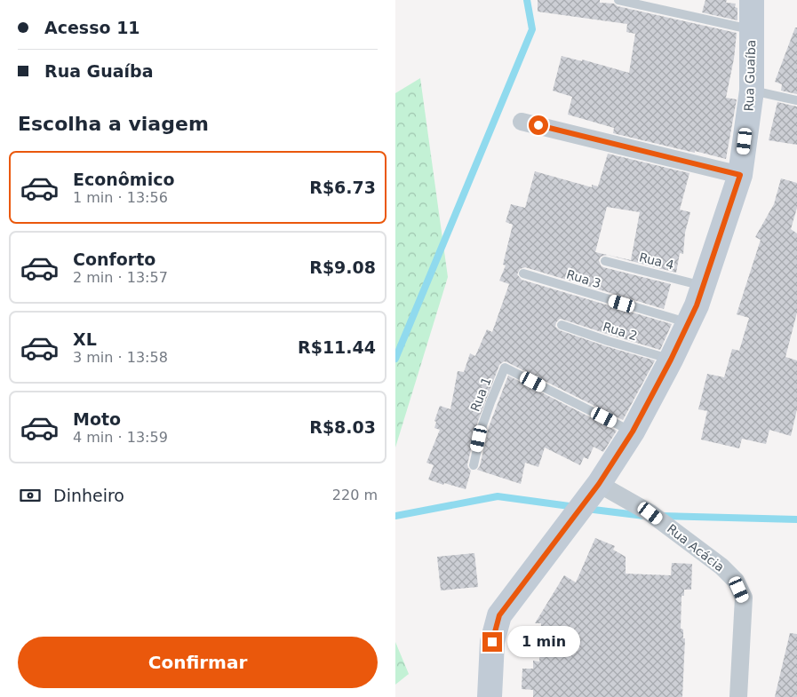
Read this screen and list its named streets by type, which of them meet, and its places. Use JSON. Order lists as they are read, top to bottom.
{
  "streets": {
    "street": ["Rua Guaíba", "Rua Acácia"],
    "lane": [
      "Rua 4",
      "Rua 3",
      "Rua 2",
      "Rua 1"
    ]
  },
  "crossings": [
    ["Rua Guaíba", "Rua 4"],
    ["Rua Guaíba", "Rua 3"],
    ["Rua Guaíba", "Rua 2"],
    ["Rua Guaíba", "Rua 1"],
    ["Rua Guaíba", "Rua Acácia"]
  ],
  "page": {
    "banner": ["Acesso 11", "Rua Guaíba"],
    "heading": "Escolha a viagem",
    "list": [
      {
        "name": "Econômico",
        "note": "1 min · 13:56",
        "value": "R$6.73"
      },
      {
        "name": "Conforto",
        "note": "2 min · 13:57",
        "value": "R$9.08"
      },
      {
        "name": "XL",
        "note": "3 min · 13:58",
        "value": "R$11.44"
      },
      {
        "name": "Moto",
        "note": "4 min · 13:59",
        "value": "R$8.03"
      }
    ],
    "pay": ["Dinheiro", "220 m"],
    "bubble": "1 min",
    "buttons": "Confirmar"
  }
}
